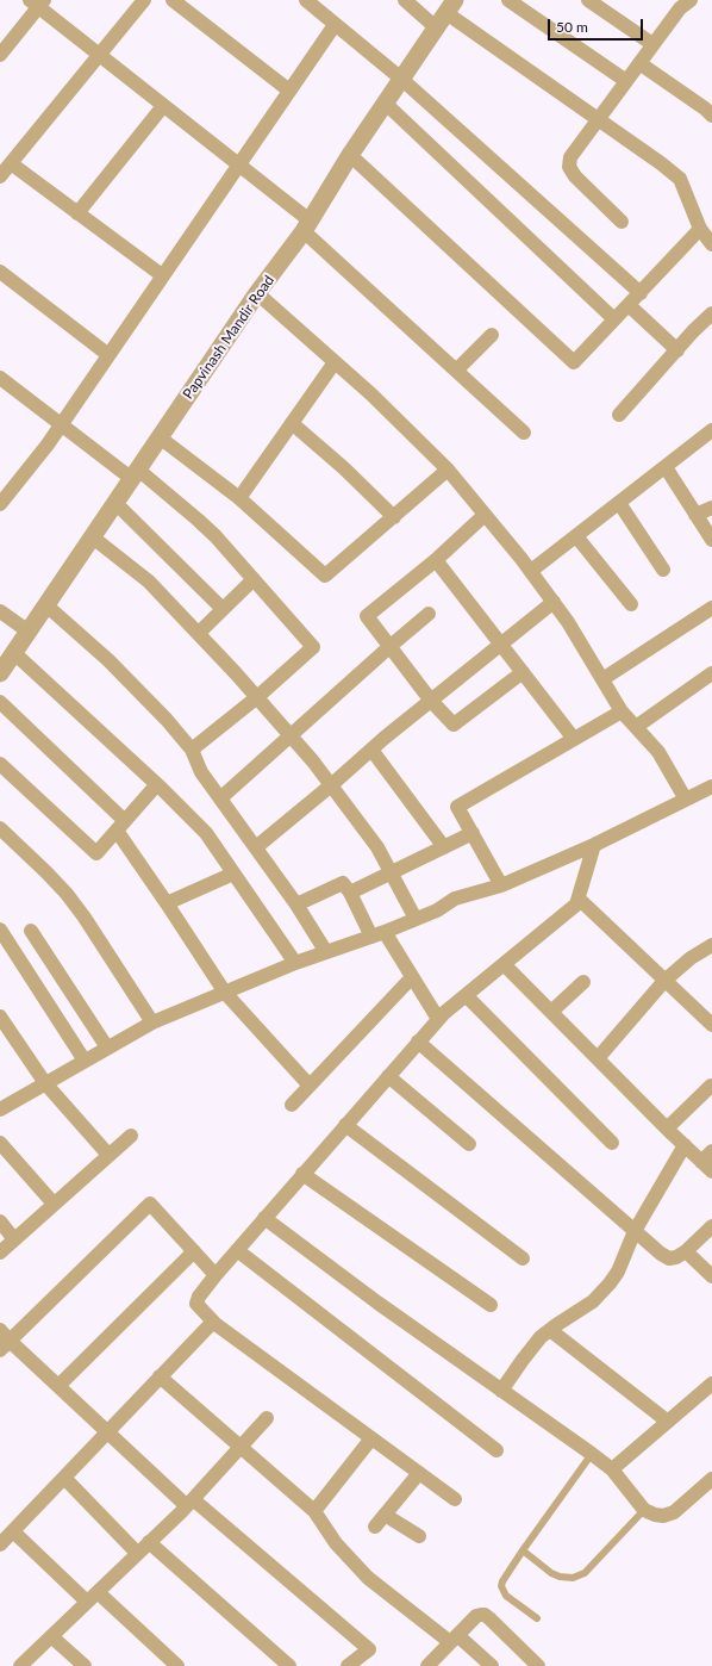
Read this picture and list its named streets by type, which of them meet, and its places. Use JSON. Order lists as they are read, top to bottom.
{
  "streets": {
    "street": ["Papvinash Mandir Road"]
  },
  "scale_bar": "50 m"
}
